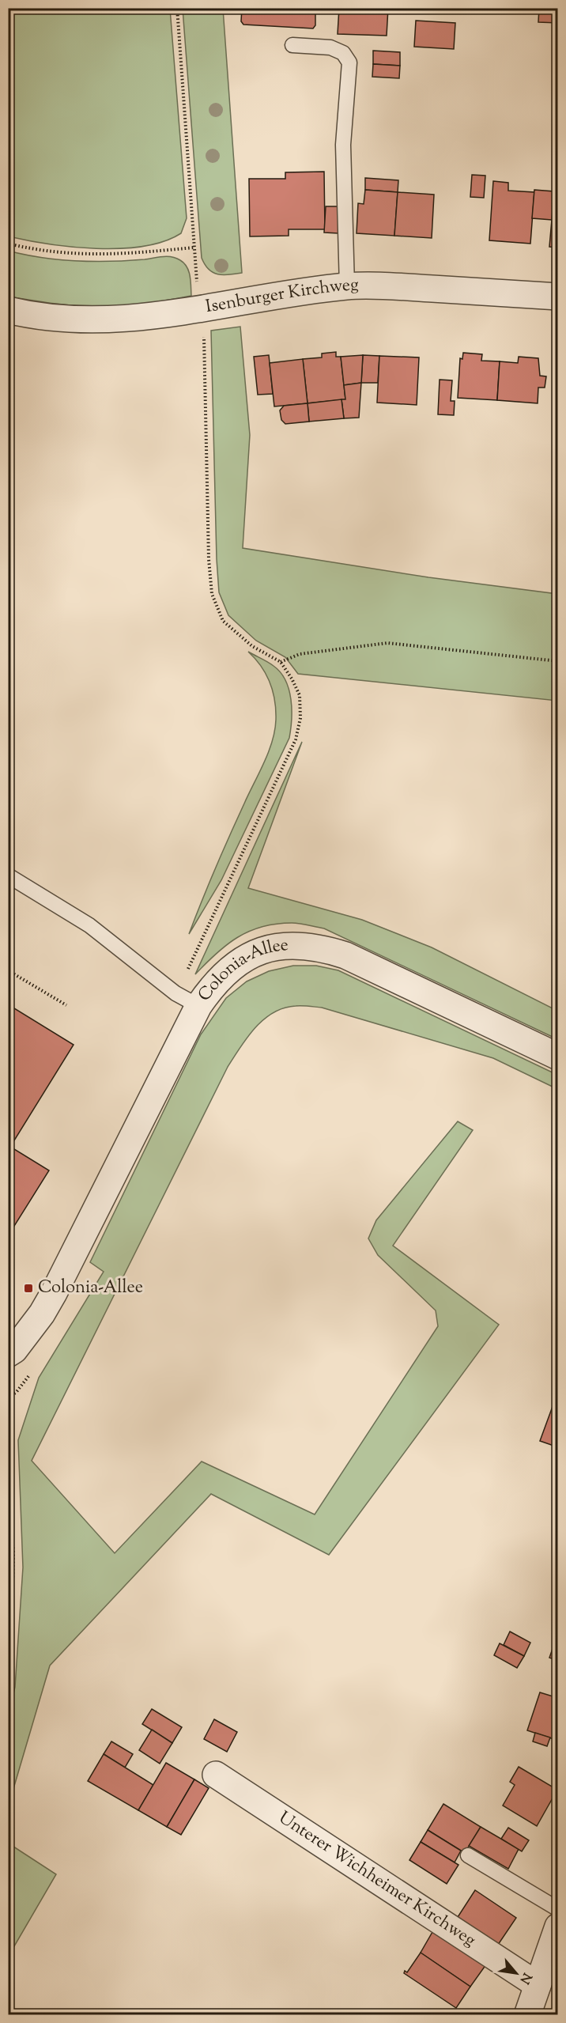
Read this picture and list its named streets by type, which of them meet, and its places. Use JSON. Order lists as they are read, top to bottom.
{
  "streets": {
    "street": ["Isenburger Kirchweg", "Colonia-Allee", "Unterer Wichheimer Kirchweg"]
  },
  "places": {
    "transit": ["Colonia-Allee"]
  },
  "north": "bottom right"
}
